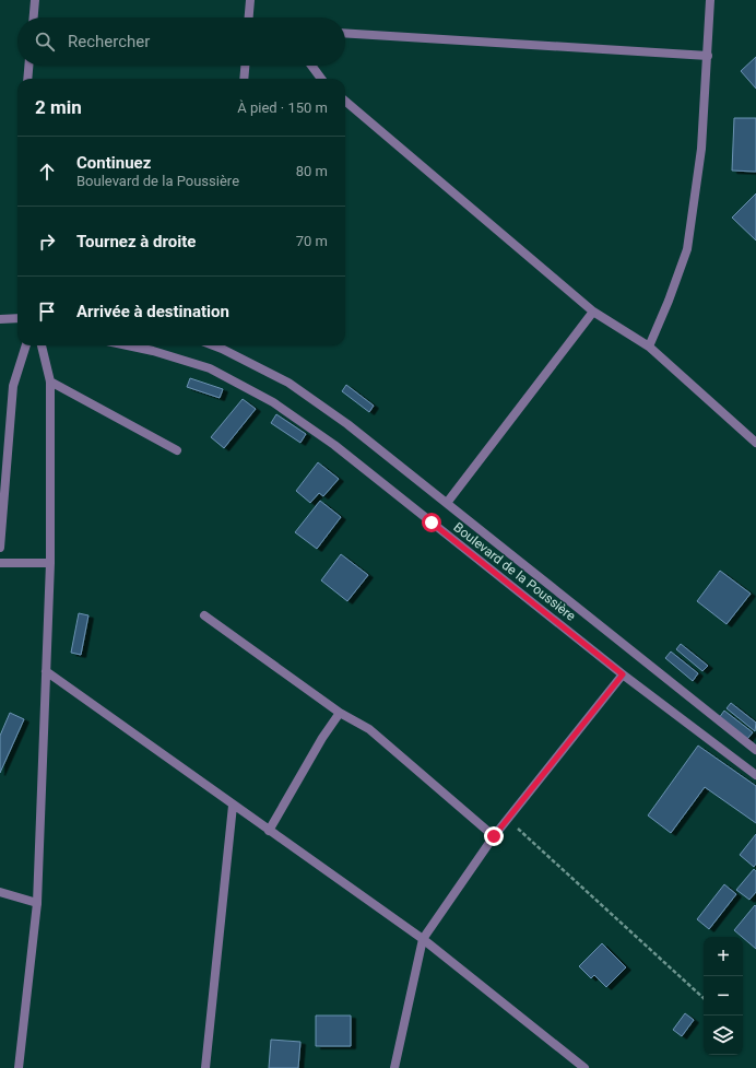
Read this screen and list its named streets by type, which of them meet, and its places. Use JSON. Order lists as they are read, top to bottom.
{
  "streets": {
    "street": ["Boulevard de la Poussière"]
  },
  "page": {
    "search": "Rechercher",
    "heading": ["2 min", "À pied · 150 m"],
    "list": [
      ["Continuez", "Boulevard de la Poussière", "80 m"],
      ["Tournez à droite", "70 m"],
      "Arrivée à destination"
    ],
    "map_buttons": ["+", "−"]
  }
}
